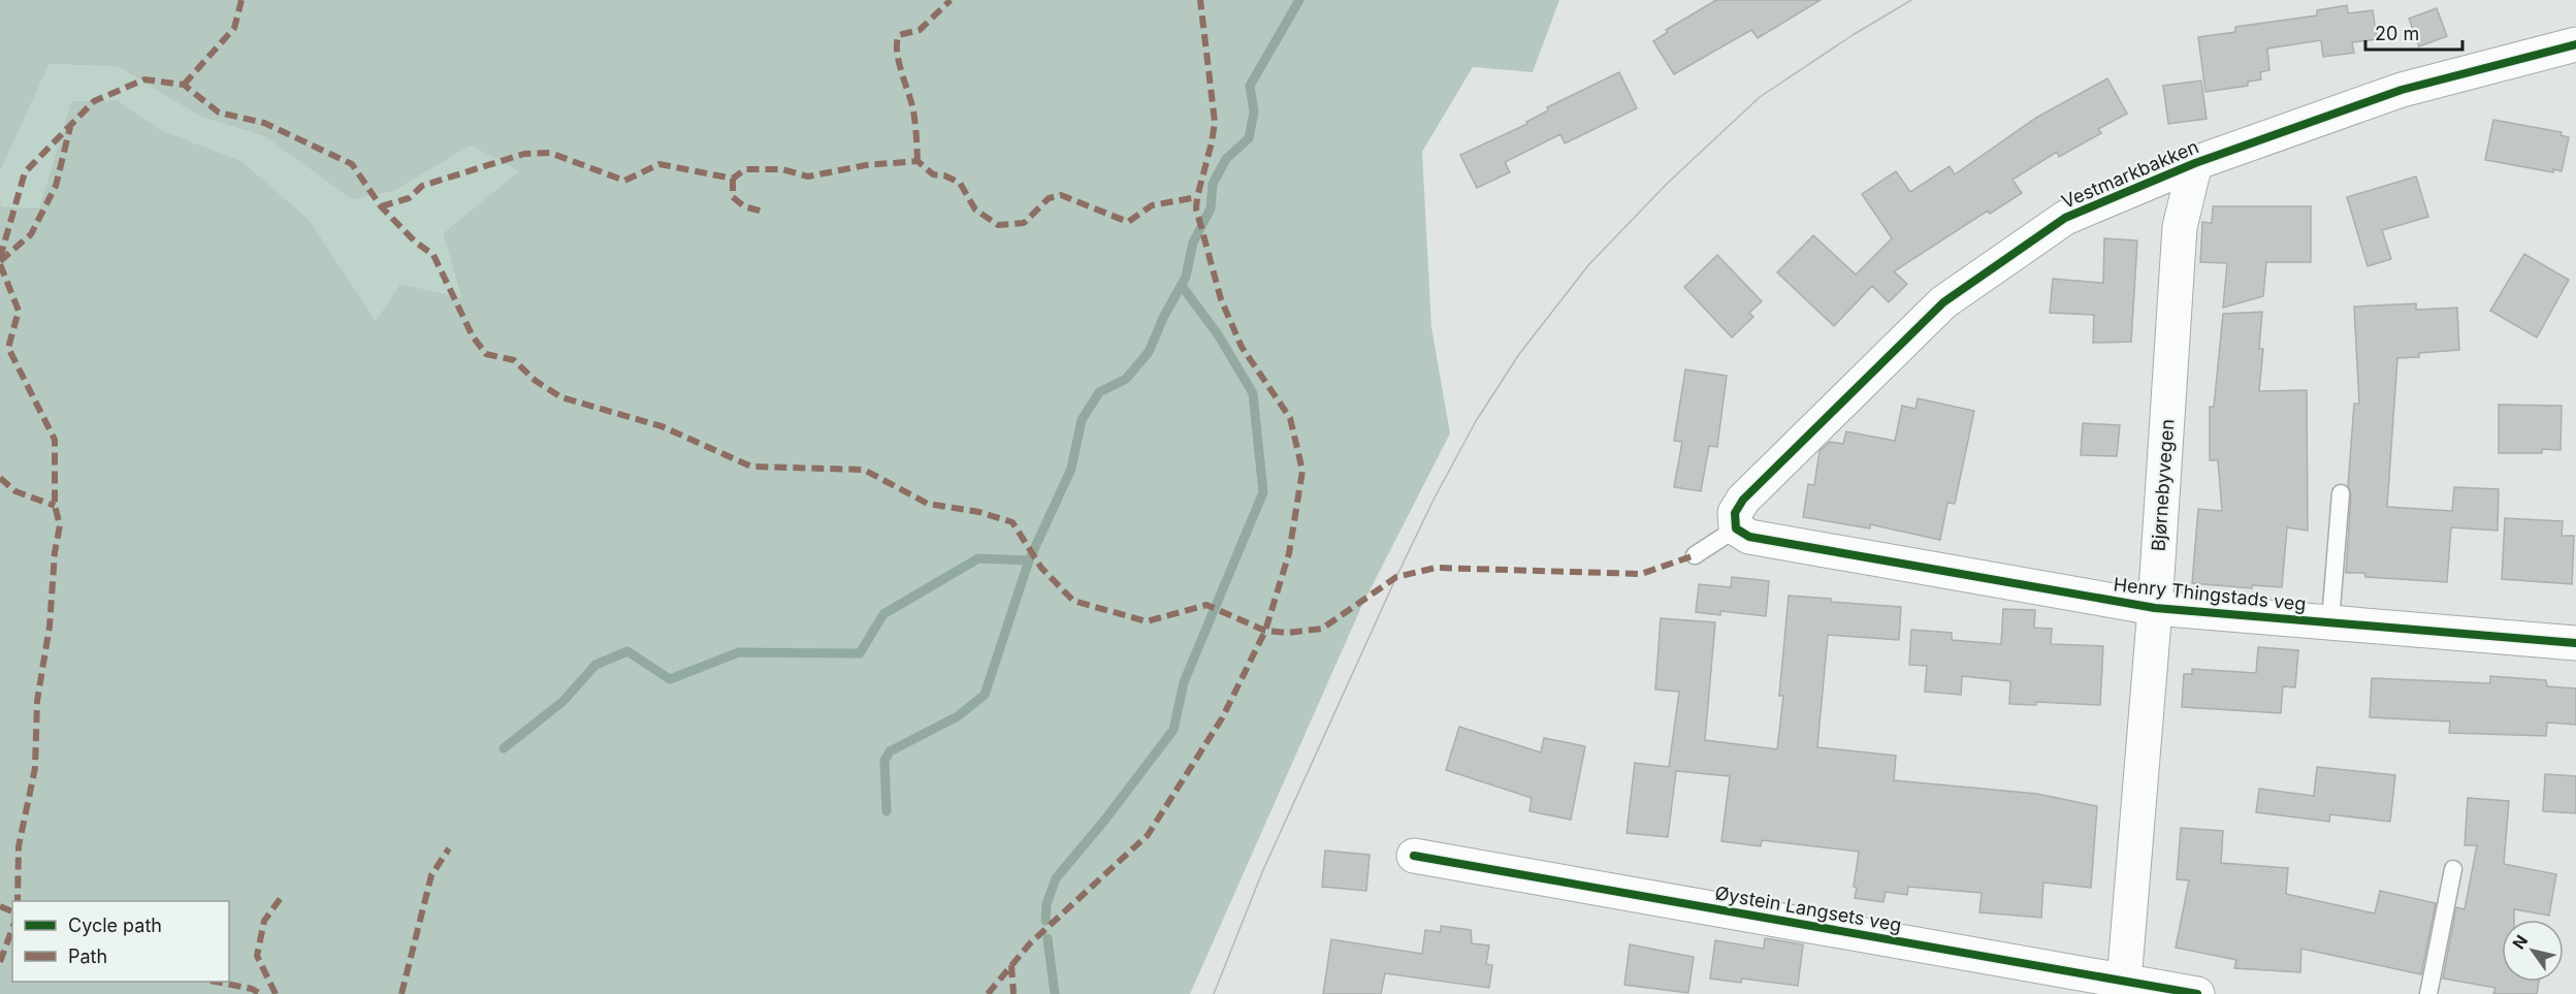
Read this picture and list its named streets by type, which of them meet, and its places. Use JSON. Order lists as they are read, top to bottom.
{
  "streets": {
    "street": [
      "Vestmarkbakken",
      "Bjørnebyvegen",
      "Henry Thingstads veg",
      "Øystein Langsets veg"
    ]
  },
  "crossings": [
    ["Vestmarkbakken", "Bjørnebyvegen"],
    ["Vestmarkbakken", "Henry Thingstads veg"],
    ["Bjørnebyvegen", "Henry Thingstads veg"],
    ["Bjørnebyvegen", "Øystein Langsets veg"]
  ],
  "legend": ["Cycle path", "Path"],
  "scale_bar": "20 m",
  "north": "top left"
}
